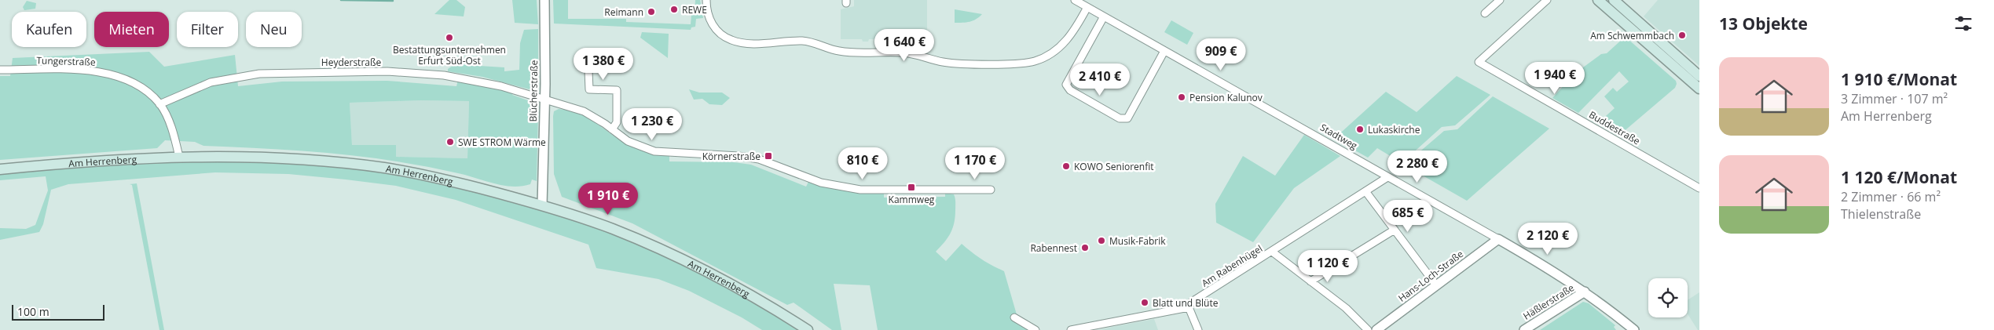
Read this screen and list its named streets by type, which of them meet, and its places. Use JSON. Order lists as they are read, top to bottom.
{
  "streets": {
    "main road": ["Am Herrenberg"],
    "street": [
      "Tungerstraße",
      "Heyderstraße",
      "Blücherstraße",
      "Buddestraße",
      "Stadtweg",
      "Am Rabenhügel",
      "Hans-Loch-Straße",
      "Häßlerstraße"
    ]
  },
  "crossings": [
    ["Tungerstraße", "Heyderstraße"],
    ["Tungerstraße", "Am Herrenberg"],
    ["Heyderstraße", "Blücherstraße"],
    ["Blücherstraße", "Am Herrenberg"],
    ["Stadtweg", "Am Rabenhügel"],
    ["Stadtweg", "Hans-Loch-Straße"],
    ["Stadtweg", "Häßlerstraße"]
  ],
  "places": {
    "other": [
      "REWE",
      "Reimann",
      "Am Schwemmbach",
      "Bestattungsunternehmen Erfurt Süd-Ost",
      "Pension Kalunov",
      "Lukaskirche",
      "SWE STROM Wärme",
      "KOWO Seniorenfit",
      "Musik-Fabrik",
      "Rabennest",
      "Blatt und Blüte"
    ],
    "transit": ["Körnerstraße", "Kammweg"]
  },
  "scale_bar": "100 m",
  "page": {
    "heading": "13 Objekte",
    "chip": [
      "Kaufen",
      "Mieten",
      "Filter",
      "Neu"
    ],
    "price": [
      "1 640 €",
      "909 €",
      "1 380 €",
      "1 940 €",
      "2 410 €",
      "1 230 €",
      "810 €",
      "1 170 €",
      "2 280 €",
      "1 910 €",
      "685 €",
      "2 120 €",
      "1 120 €"
    ],
    "list": [
      {
        "name": "1 910 €/Monat",
        "note": "3 Zimmer · 107 m² · Am Herrenberg"
      },
      {
        "name": "1 120 €/Monat",
        "note": "2 Zimmer · 66 m² · Thielenstraße"
      }
    ],
    "scale": "100 m"
  }
}
